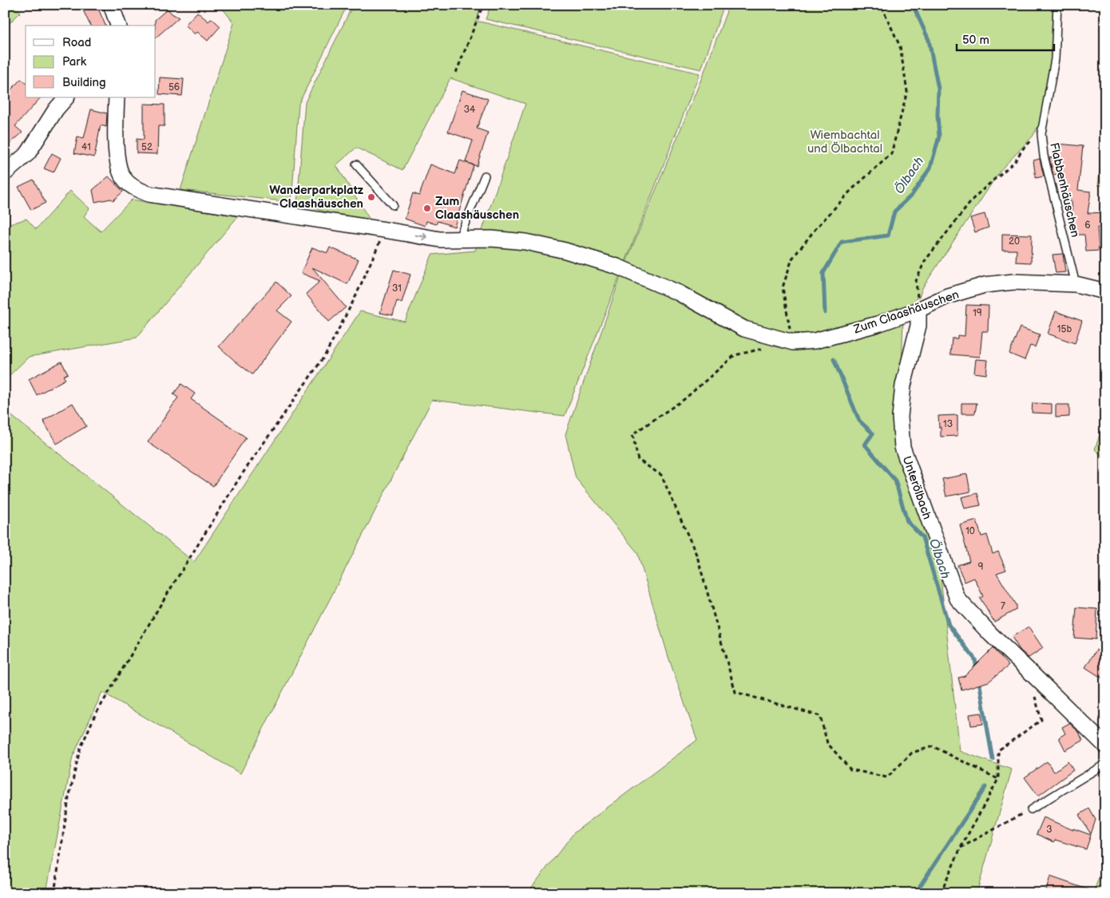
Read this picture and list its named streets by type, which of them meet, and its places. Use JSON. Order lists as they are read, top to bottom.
{
  "streets": {
    "street": ["Zum Claashäuschen", "Unterölbach"],
    "lane": ["Flabbenhäuschen"]
  },
  "crossings": [
    ["Flabbenhäuschen", "Zum Claashäuschen"],
    ["Zum Claashäuschen", "Unterölbach"]
  ],
  "water": ["Ölbach"],
  "parks": ["Wiembachtal und Ölbachtal"],
  "places": ["Wanderparkplatz Claashäuschen", "Zum Claashäuschen"],
  "house_numbers": [
    "56",
    "34",
    "41",
    "52",
    "6",
    "20",
    "31",
    "19",
    "15b",
    "13",
    "10",
    "9",
    "7",
    "3"
  ],
  "legend": ["Road", "Park", "Building"],
  "scale_bar": "50 m"
}
